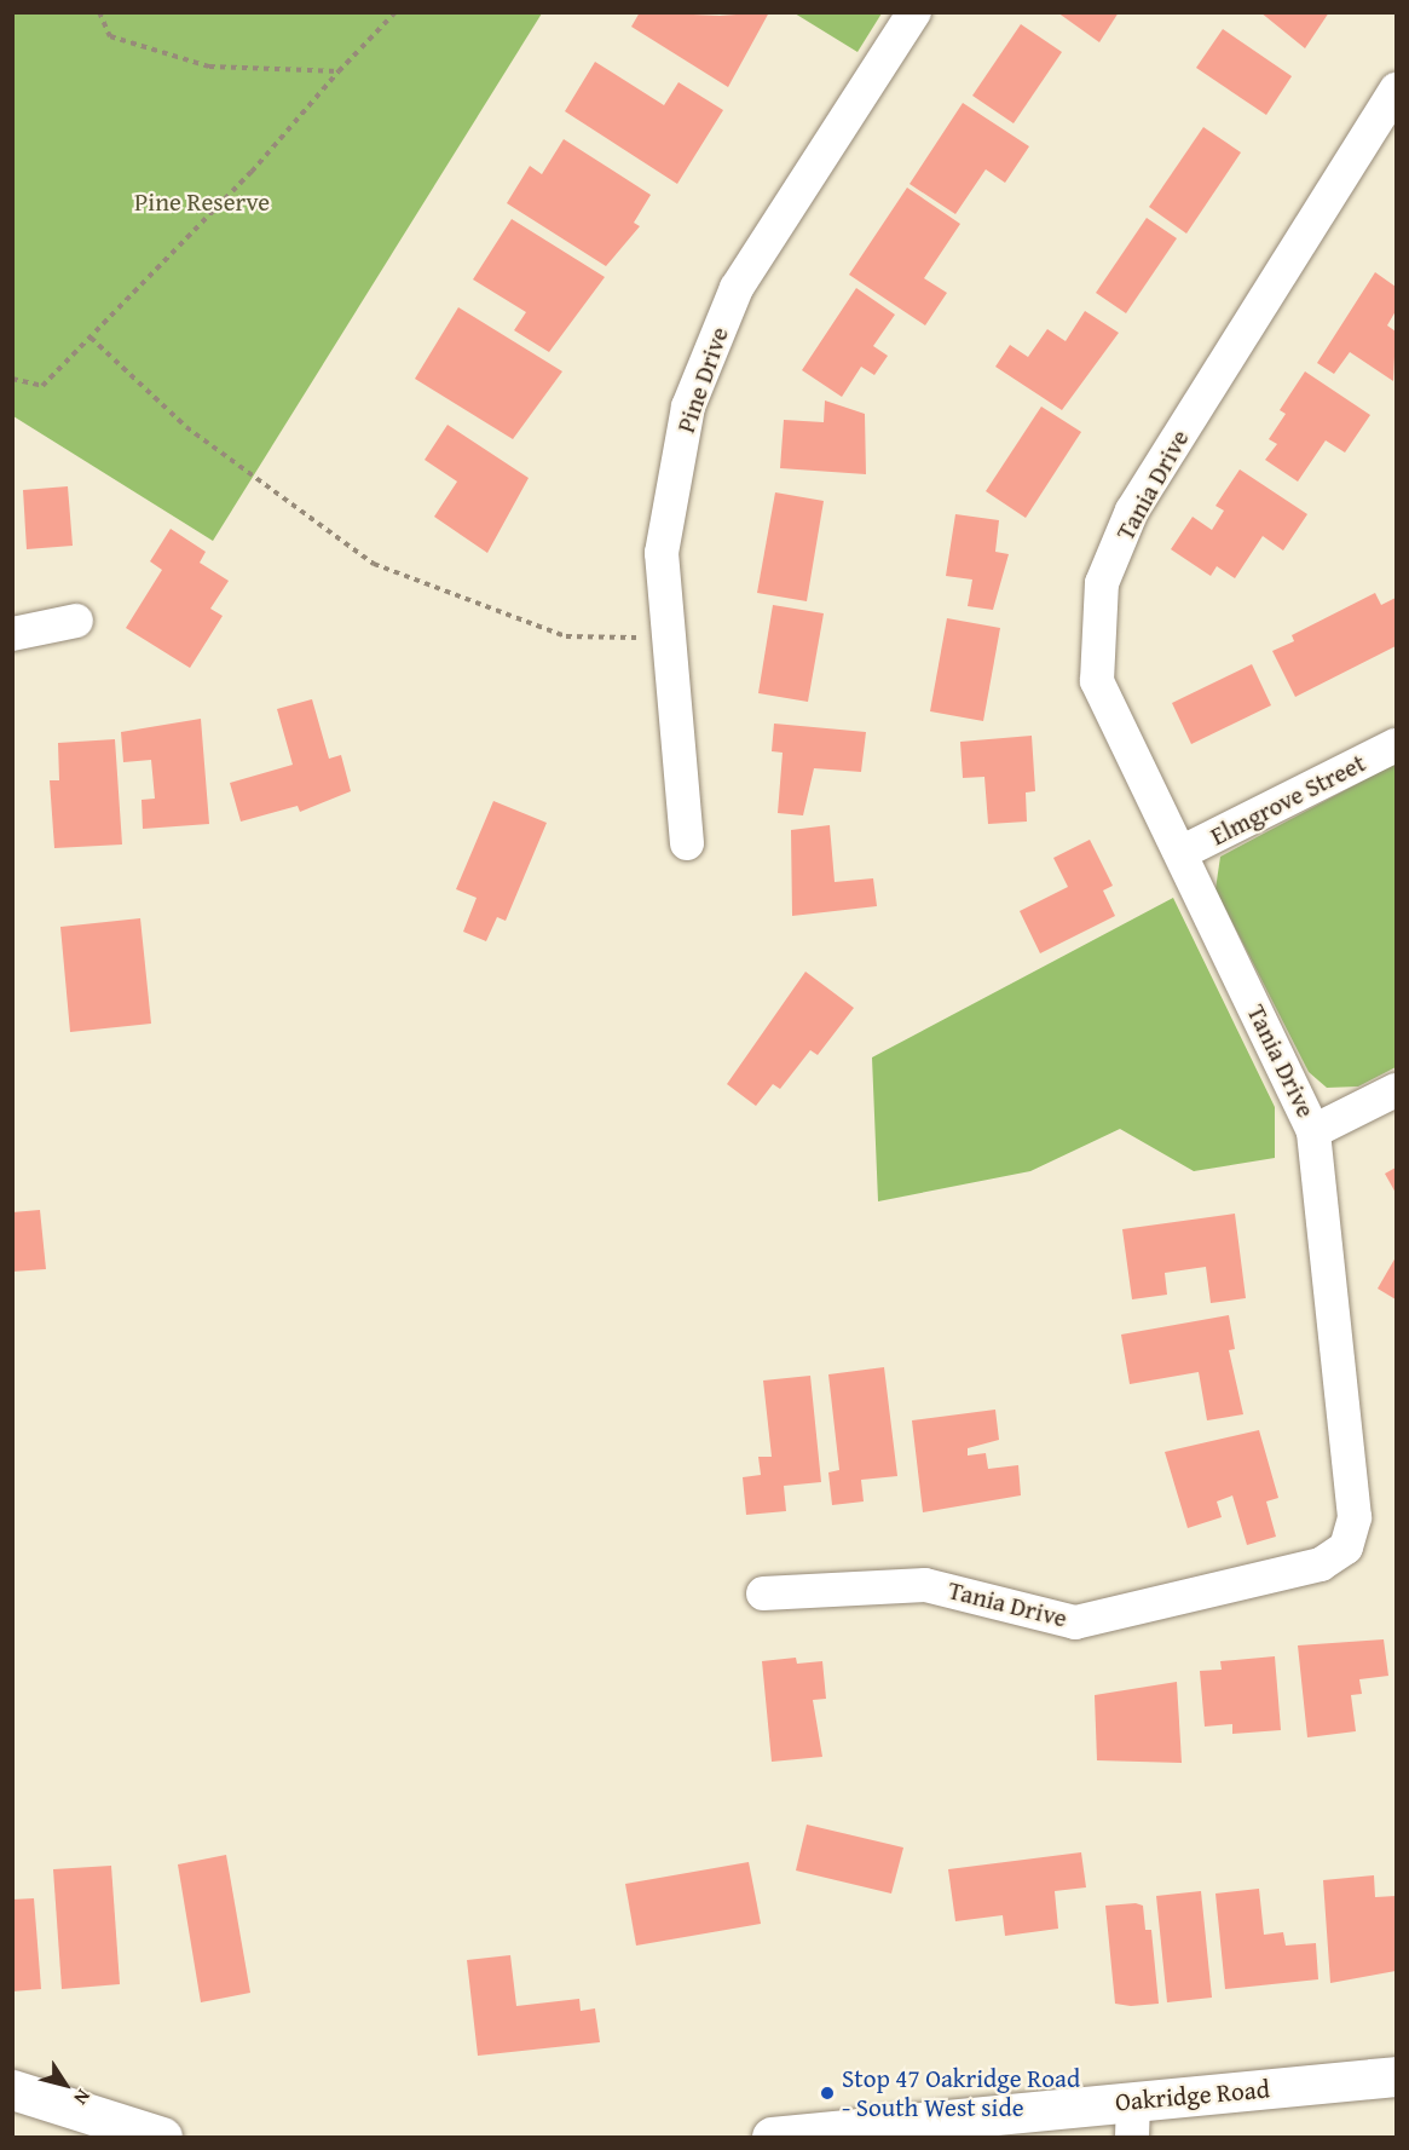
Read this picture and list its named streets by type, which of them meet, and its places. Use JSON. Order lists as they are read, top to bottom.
{
  "streets": {
    "street": [
      "Pine Drive",
      "Tania Drive",
      "Elmgrove Street",
      "Oakridge Road"
    ]
  },
  "crossings": [
    ["Tania Drive", "Elmgrove Street"]
  ],
  "parks": ["Pine Reserve"],
  "places": ["Stop 47 Oakridge Road - South West side"],
  "north": "bottom right"
}
